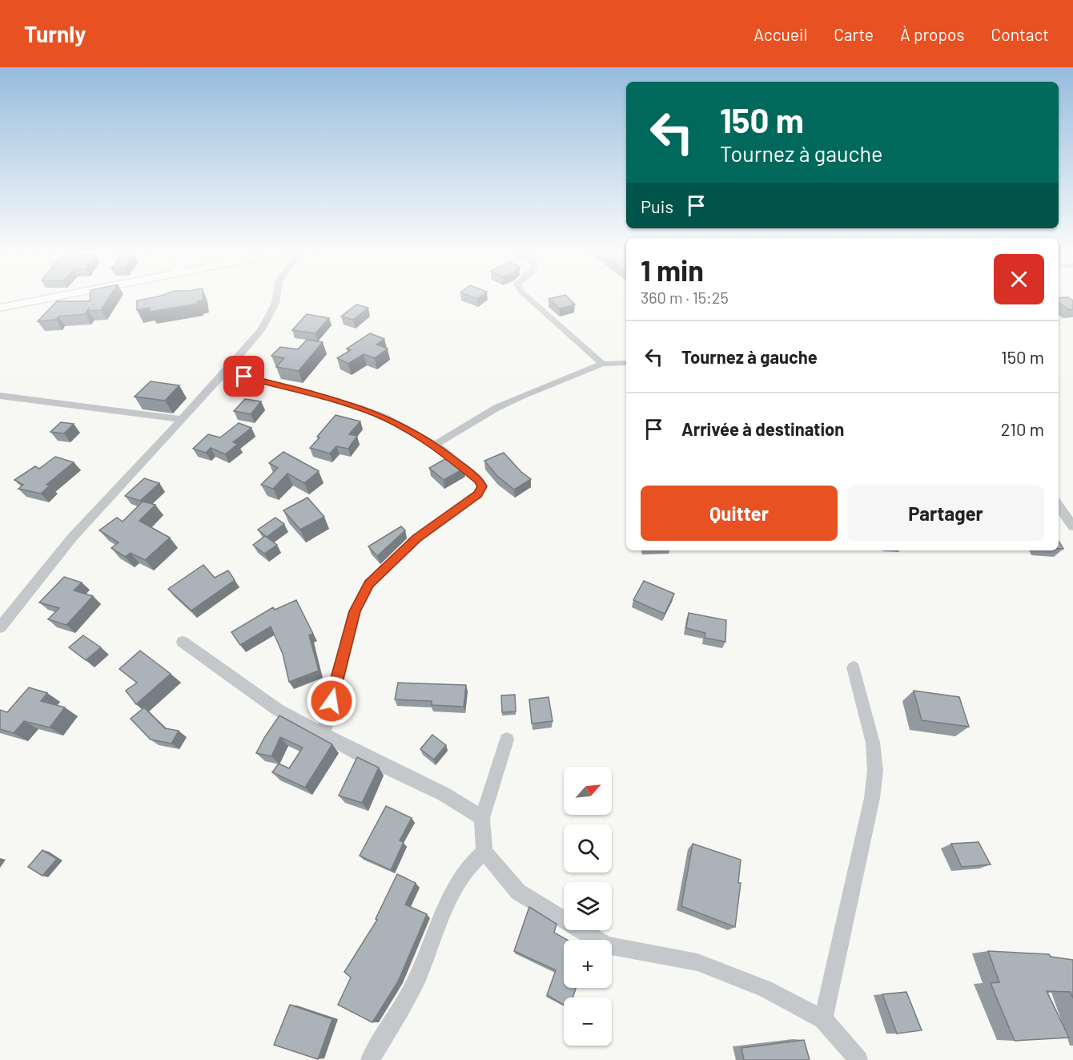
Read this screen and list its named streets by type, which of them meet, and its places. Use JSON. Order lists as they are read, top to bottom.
{
  "north": "top right",
  "page": {
    "header": "Turnly",
    "nav": [
      "Accueil",
      "Carte",
      "À propos",
      "Contact"
    ],
    "turn": ["150 m", "Tournez à gauche"],
    "then": "Puis",
    "heading": ["1 min", "360 m · 15:25"],
    "list": [
      {
        "name": "Tournez à gauche",
        "value": "150 m"
      },
      {
        "name": "Arrivée à destination",
        "value": "210 m"
      }
    ],
    "buttons": ["Quitter", "Partager"],
    "map_buttons": ["+", "−"]
  }
}
